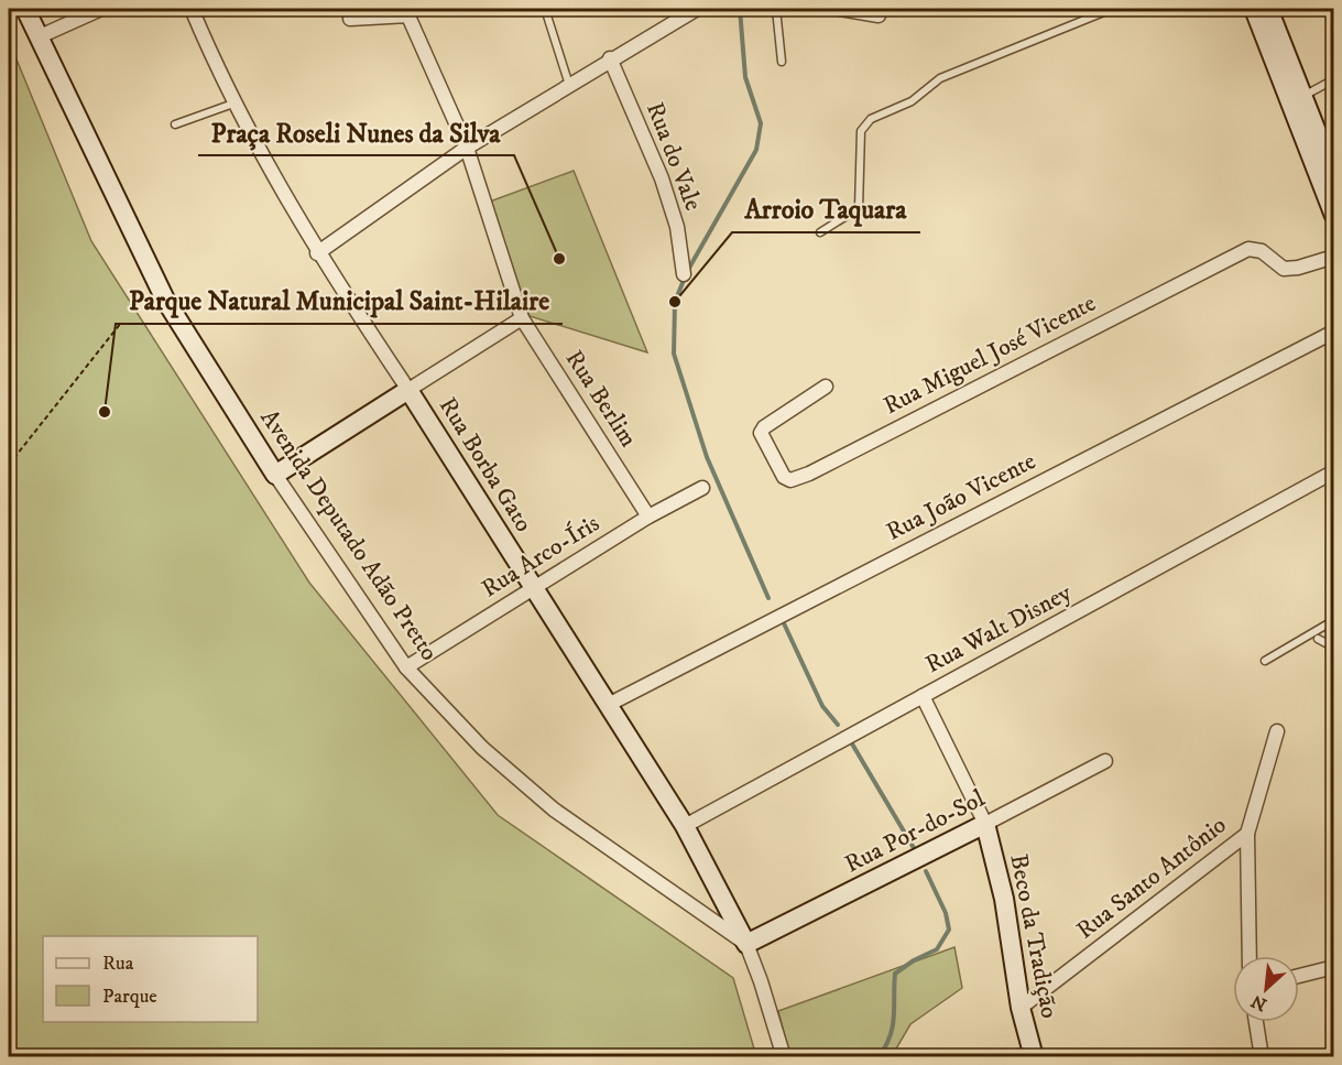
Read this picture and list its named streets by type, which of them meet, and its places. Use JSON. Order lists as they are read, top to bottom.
{
  "streets": {
    "street": [
      "Rua do Vale",
      "Rua Miguel José Vicente",
      "Rua Berlim",
      "Rua Borba Gato",
      "Rua João Vicente",
      "Avenida Deputado Adão Pretto",
      "Rua Arco-Íris",
      "Rua Walt Disney",
      "Rua Por-do-Sol",
      "Rua Santo Antônio",
      "Beco da Tradição"
    ]
  },
  "crossings": [
    ["Rua Berlim", "Rua Arco-Íris"],
    ["Rua Borba Gato", "Rua João Vicente"],
    ["Rua Borba Gato", "Avenida Deputado Adão Pretto"],
    ["Rua Borba Gato", "Rua Arco-Íris"],
    ["Rua Borba Gato", "Rua Walt Disney"],
    ["Rua Borba Gato", "Rua Por-do-Sol"],
    ["Avenida Deputado Adão Pretto", "Rua Arco-Íris"],
    ["Avenida Deputado Adão Pretto", "Rua Por-do-Sol"],
    ["Rua Por-do-Sol", "Beco da Tradição"],
    ["Rua Santo Antônio", "Beco da Tradição"]
  ],
  "places": ["Praça Roseli Nunes da Silva", "Arroio Taquara", "Parque Natural Municipal Saint-Hilaire"],
  "legend": ["Rua", "Parque"],
  "north": "bottom left"
}
